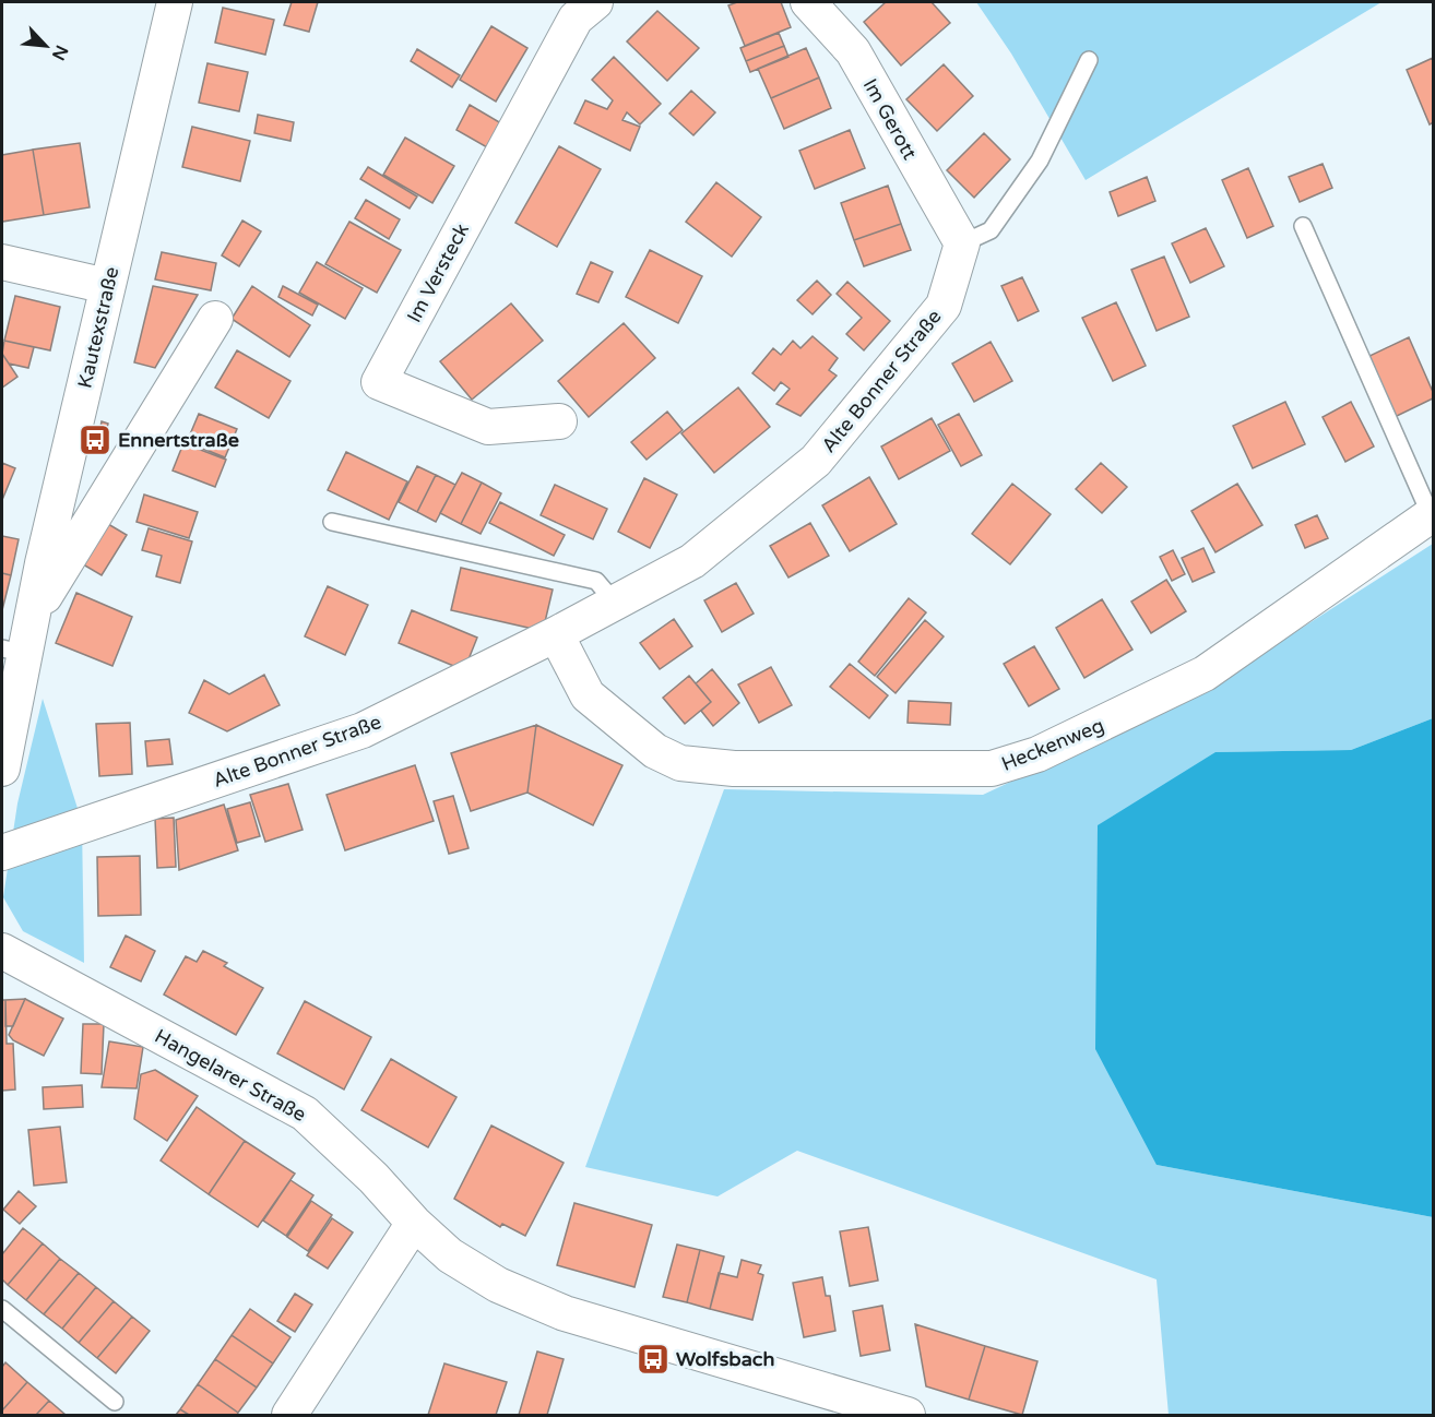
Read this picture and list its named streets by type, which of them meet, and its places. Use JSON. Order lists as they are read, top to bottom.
{
  "streets": {
    "street": [
      "Im Gerott",
      "Im Versteck",
      "Kautexstraße",
      "Alte Bonner Straße",
      "Heckenweg",
      "Hangelarer Straße"
    ]
  },
  "crossings": [
    ["Im Gerott", "Alte Bonner Straße"],
    ["Alte Bonner Straße", "Heckenweg"]
  ],
  "places": {
    "bus stop": ["Ennertstraße", "Wolfsbach"]
  },
  "north": "bottom right"
}
